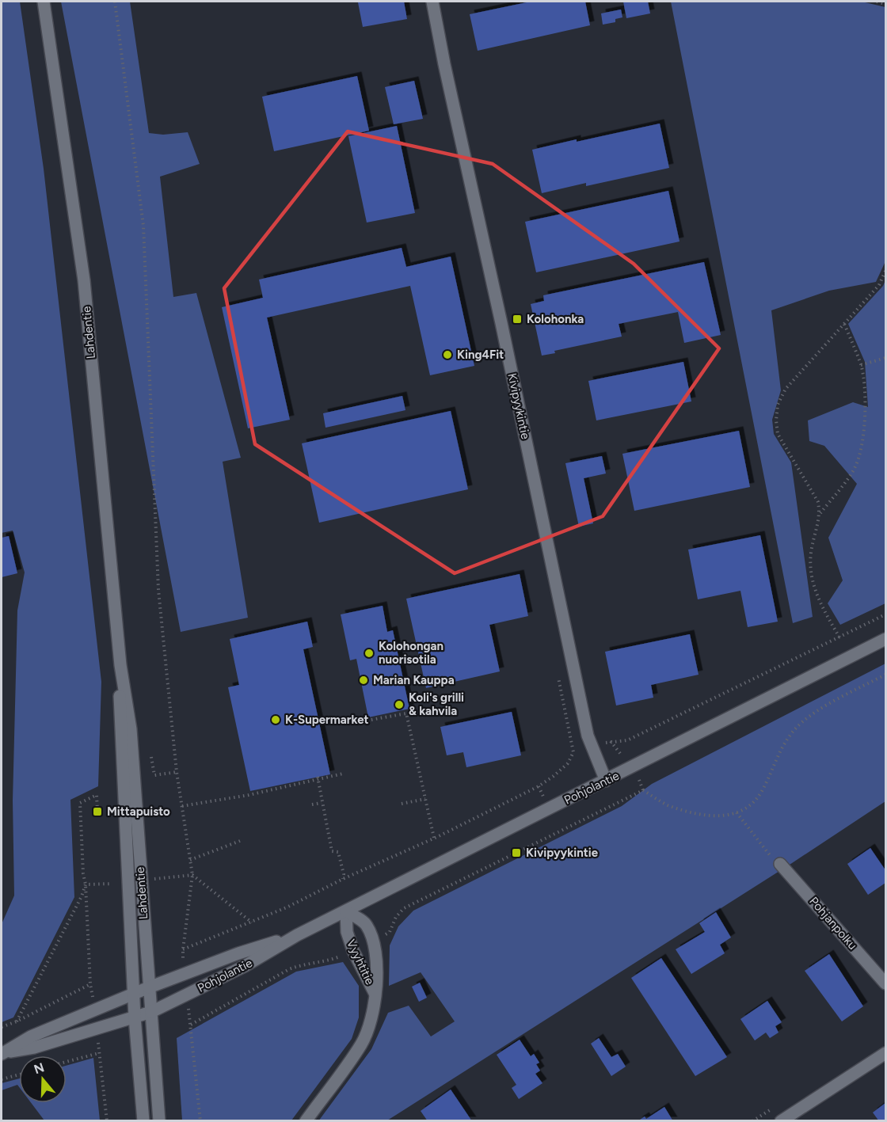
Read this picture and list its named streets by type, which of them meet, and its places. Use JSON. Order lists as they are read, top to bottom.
{
  "streets": {
    "street": [
      "Lahdentie",
      "Kivipyykintie",
      "Pohjolantie",
      "Pohjanpolku",
      "Vyyhtitie"
    ]
  },
  "crossings": [
    ["Lahdentie", "Pohjolantie"],
    ["Kivipyykintie", "Pohjolantie"],
    ["Pohjolantie", "Vyyhtitie"]
  ],
  "places": {
    "transit": ["Kolohonka", "Mittapuisto", "Kivipyykintie"],
    "other": [
      "King4Fit",
      "Kolohongan nuorisotila",
      "Marian Kauppa",
      "Koli's grilli & kahvila",
      "K-Supermarket"
    ]
  },
  "north": "top"
}
